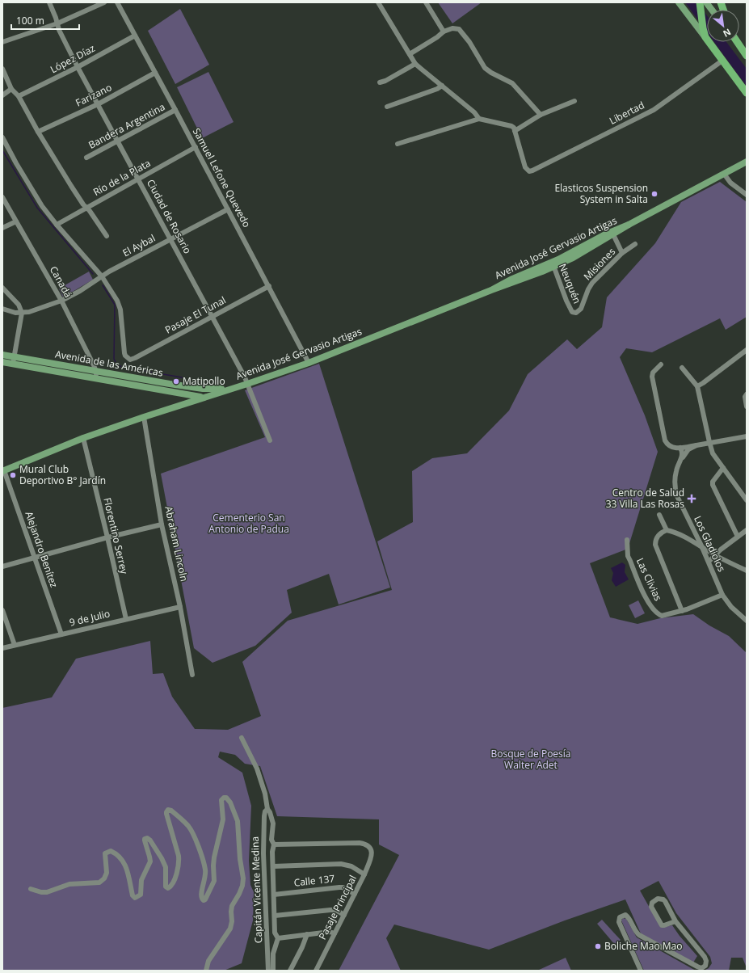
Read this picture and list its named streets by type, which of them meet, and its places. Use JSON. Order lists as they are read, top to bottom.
{
  "streets": {
    "main road": ["Avenida José Gervasio Artigas", "Avenida de las Américas"],
    "street": [
      "López Díaz",
      "Farizano",
      "Libertad",
      "Bandera Argentina",
      "Río de la Plata",
      "Samuel Lefone Quevedo",
      "Ciudad de Rosario",
      "El Aybal",
      "Misiones",
      "Canadá",
      "Neuquén",
      "Pasaje El Tunal",
      "Florentino Serrey",
      "Abraham Lincoln",
      "Los Gladiolos",
      "Alejandro Benítez",
      "Las Clivias",
      "9 de Julio",
      "Calle 137",
      "Capitán Vicente Medina",
      "Pasaje Principal"
    ]
  },
  "crossings": [
    ["López Díaz", "Samuel Lefone Quevedo"],
    ["López Díaz", "Ciudad de Rosario"],
    ["Farizano", "Samuel Lefone Quevedo"],
    ["Farizano", "Ciudad de Rosario"],
    ["Bandera Argentina", "Samuel Lefone Quevedo"],
    ["Bandera Argentina", "Ciudad de Rosario"],
    ["Río de la Plata", "Samuel Lefone Quevedo"],
    ["Río de la Plata", "Ciudad de Rosario"],
    ["Samuel Lefone Quevedo", "El Aybal"],
    ["Samuel Lefone Quevedo", "Avenida José Gervasio Artigas"],
    ["Samuel Lefone Quevedo", "Pasaje El Tunal"],
    ["Ciudad de Rosario", "El Aybal"],
    ["Ciudad de Rosario", "Avenida José Gervasio Artigas"],
    ["Ciudad de Rosario", "Pasaje El Tunal"],
    ["El Aybal", "Canadá"],
    ["El Aybal", "Pasaje El Tunal"],
    ["Avenida José Gervasio Artigas", "Neuquén"],
    ["Avenida José Gervasio Artigas", "Avenida de las Américas"],
    ["Avenida José Gervasio Artigas", "Florentino Serrey"],
    ["Avenida José Gervasio Artigas", "Abraham Lincoln"],
    ["Avenida José Gervasio Artigas", "Alejandro Benítez"],
    ["Misiones", "Neuquén"],
    ["Canadá", "Avenida de las Américas"],
    ["Florentino Serrey", "9 de Julio"],
    ["Abraham Lincoln", "9 de Julio"],
    ["Los Gladiolos", "Las Clivias"],
    ["Alejandro Benítez", "9 de Julio"],
    ["Calle 137", "Capitán Vicente Medina"],
    ["Calle 137", "Pasaje Principal"],
    ["Capitán Vicente Medina", "Pasaje Principal"]
  ],
  "parks": ["Cementerio San Antonio de Padua", "Bosque de Poesía Walter Adet"],
  "places": {
    "other": [
      "Elasticos Suspension System in Salta",
      "Matipollo",
      "Mural Club Deportivo B° Jardín",
      "Boliche Mao Mao"
    ],
    "health": ["Centro de Salud 33 Villa Las Rosas"]
  },
  "scale_bar": "100 m",
  "north": "bottom right"
}
